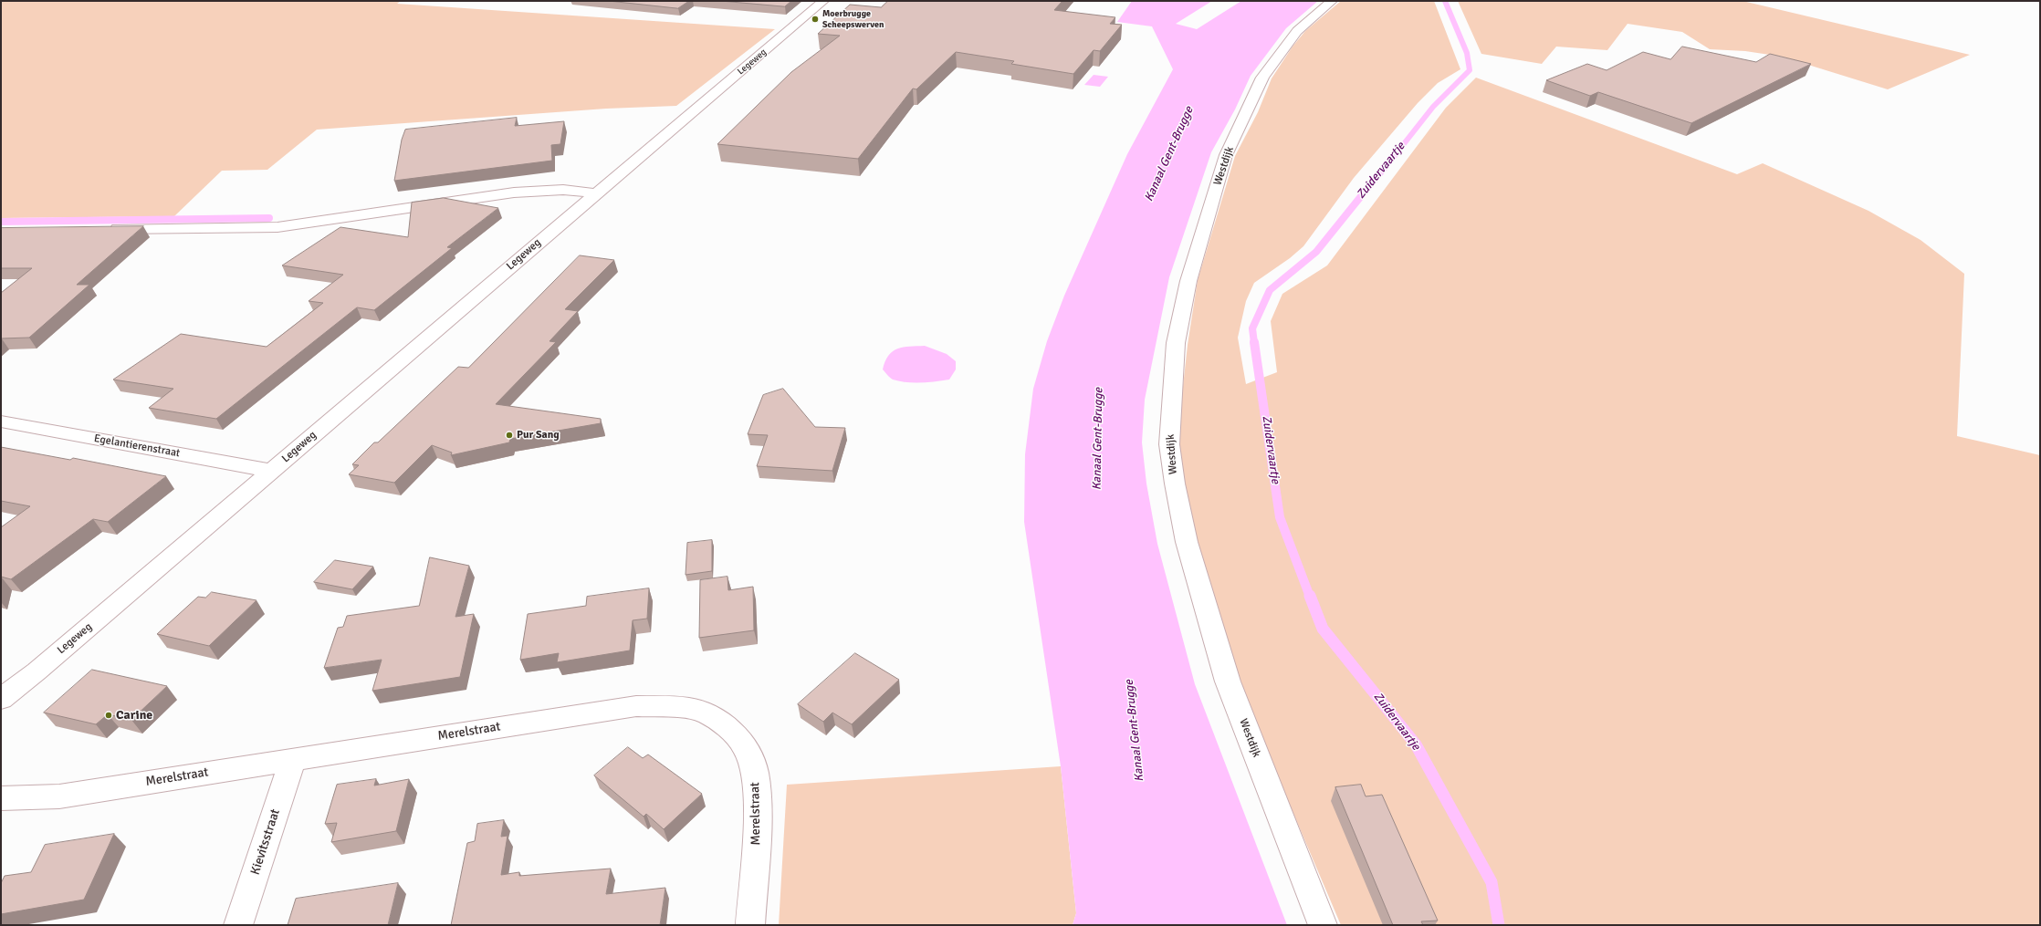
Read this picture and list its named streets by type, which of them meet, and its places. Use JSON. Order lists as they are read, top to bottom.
{
  "streets": {
    "street": [
      "Legeweg",
      "Westdijk",
      "Egelantierenstraat",
      "Merelstraat",
      "Kievitsstraat"
    ]
  },
  "crossings": [
    ["Legeweg", "Egelantierenstraat"],
    ["Merelstraat", "Kievitsstraat"]
  ],
  "water": ["Kanaal Gent-Brugge", "Zuidervaartje"],
  "places": ["Moerbrugge Scheepswerven", "Pur Sang", "Carine"]
}
